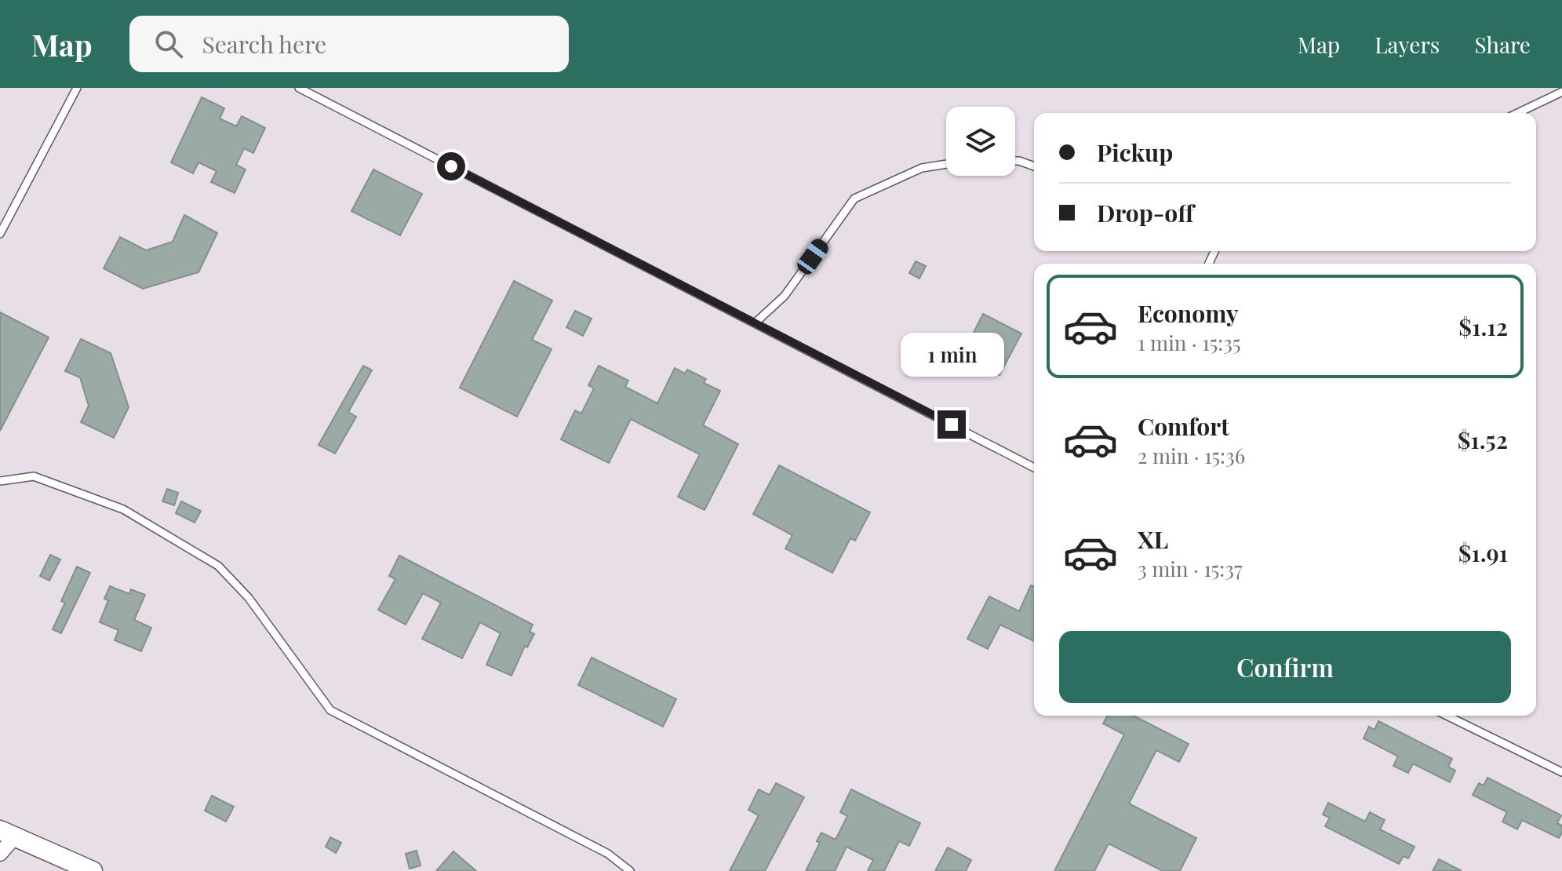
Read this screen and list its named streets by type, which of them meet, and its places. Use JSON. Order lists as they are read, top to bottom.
{
  "page": {
    "header": "Map",
    "search": "Search here",
    "nav": ["Map", "Layers", "Share"],
    "banner": ["Pickup", "Drop-off"],
    "list": [
      {
        "name": "Economy",
        "note": "1 min · 15:35",
        "value": "$1.12"
      },
      {
        "name": "Comfort",
        "note": "2 min · 15:36",
        "value": "$1.52"
      },
      {
        "name": "XL",
        "note": "3 min · 15:37",
        "value": "$1.91"
      }
    ],
    "bubble": "1 min",
    "buttons": "Confirm"
  }
}
